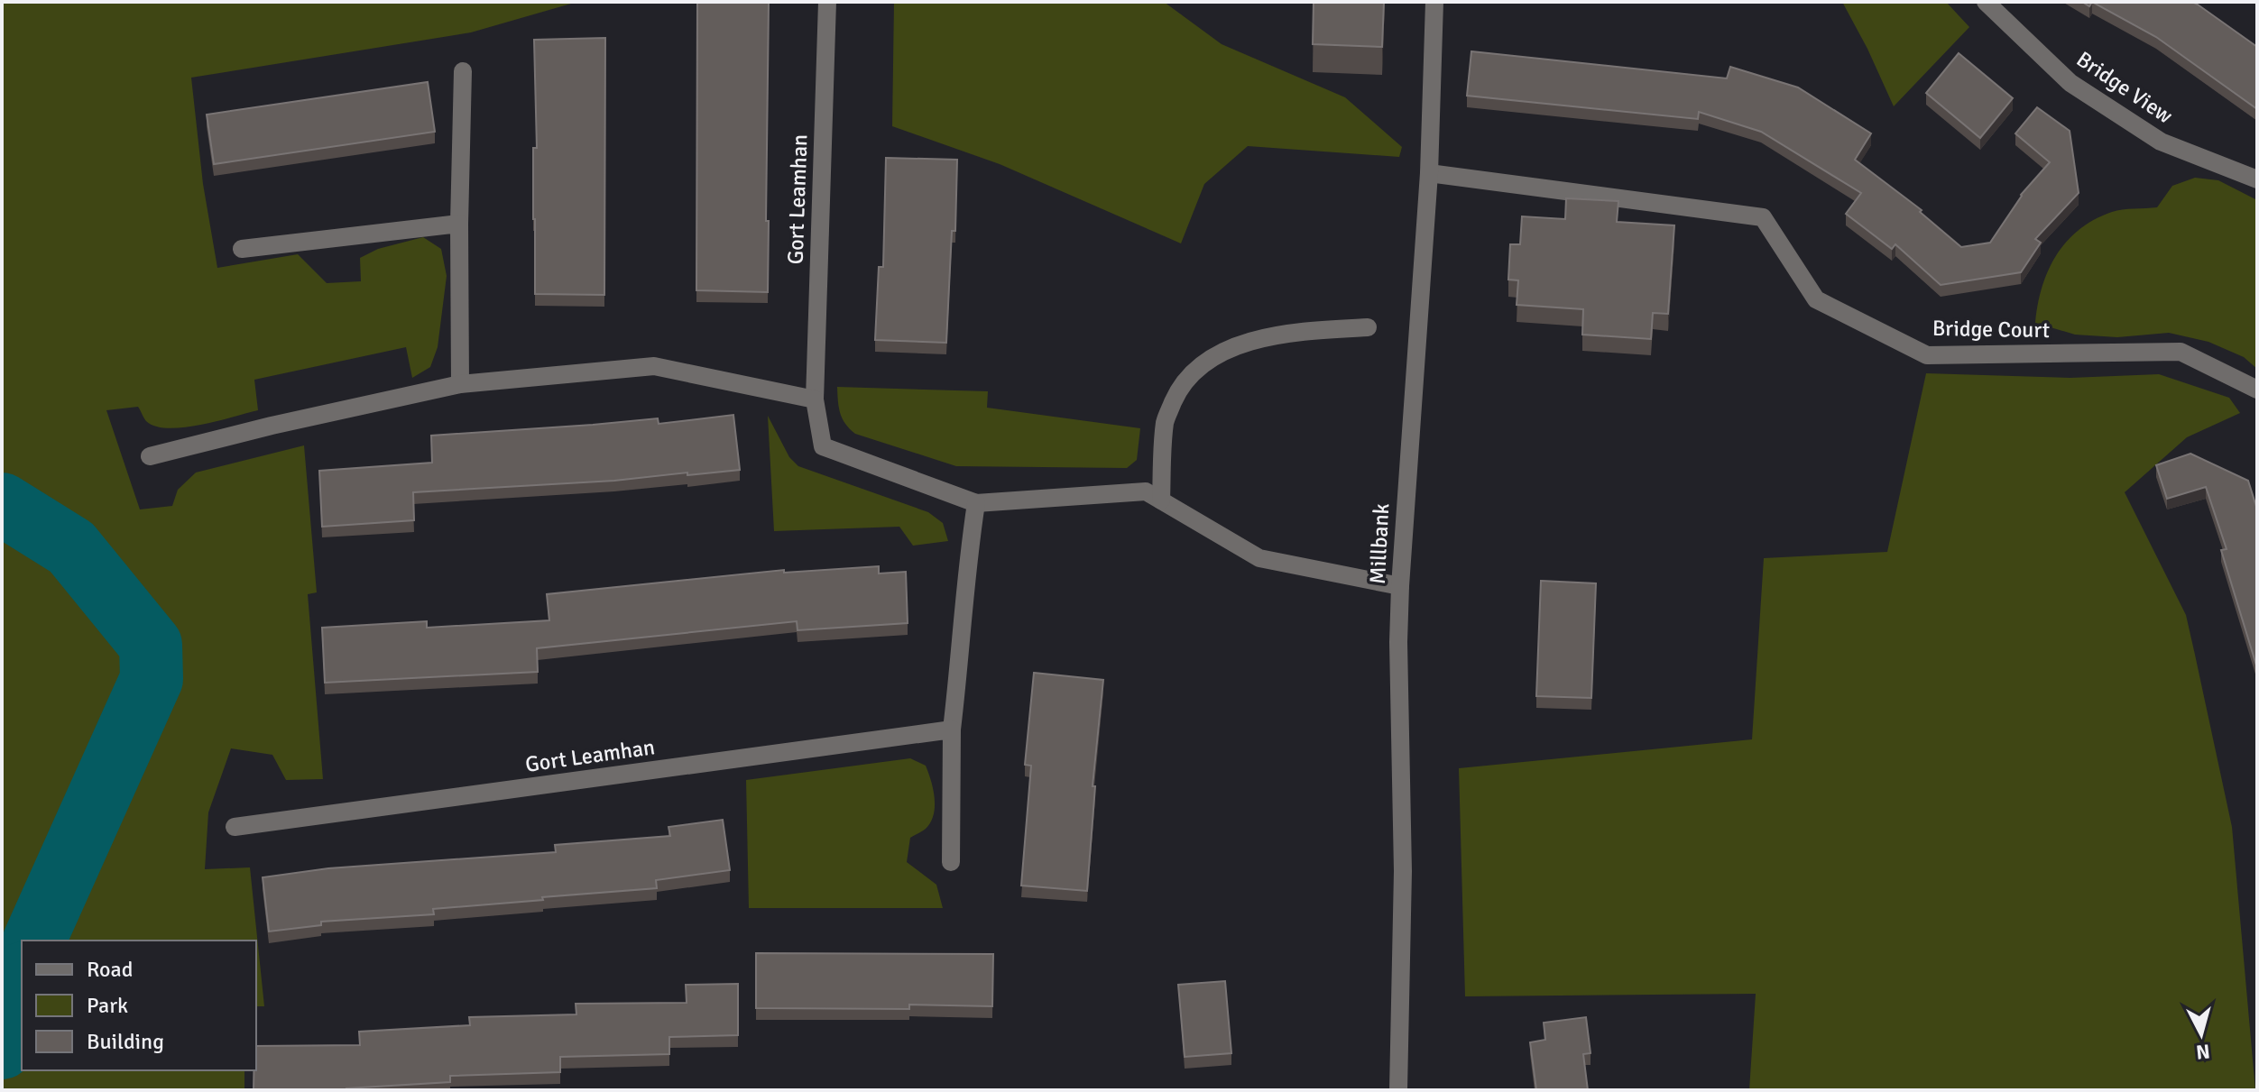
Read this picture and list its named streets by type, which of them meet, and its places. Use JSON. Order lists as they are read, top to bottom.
{
  "streets": {
    "street": [
      "Bridge View",
      "Gort Leamhan",
      "Bridge Court",
      "Millbank"
    ]
  },
  "crossings": [
    ["Gort Leamhan", "Millbank"],
    ["Bridge Court", "Millbank"]
  ],
  "legend": ["Road", "Park", "Building"],
  "north": "bottom"
}
